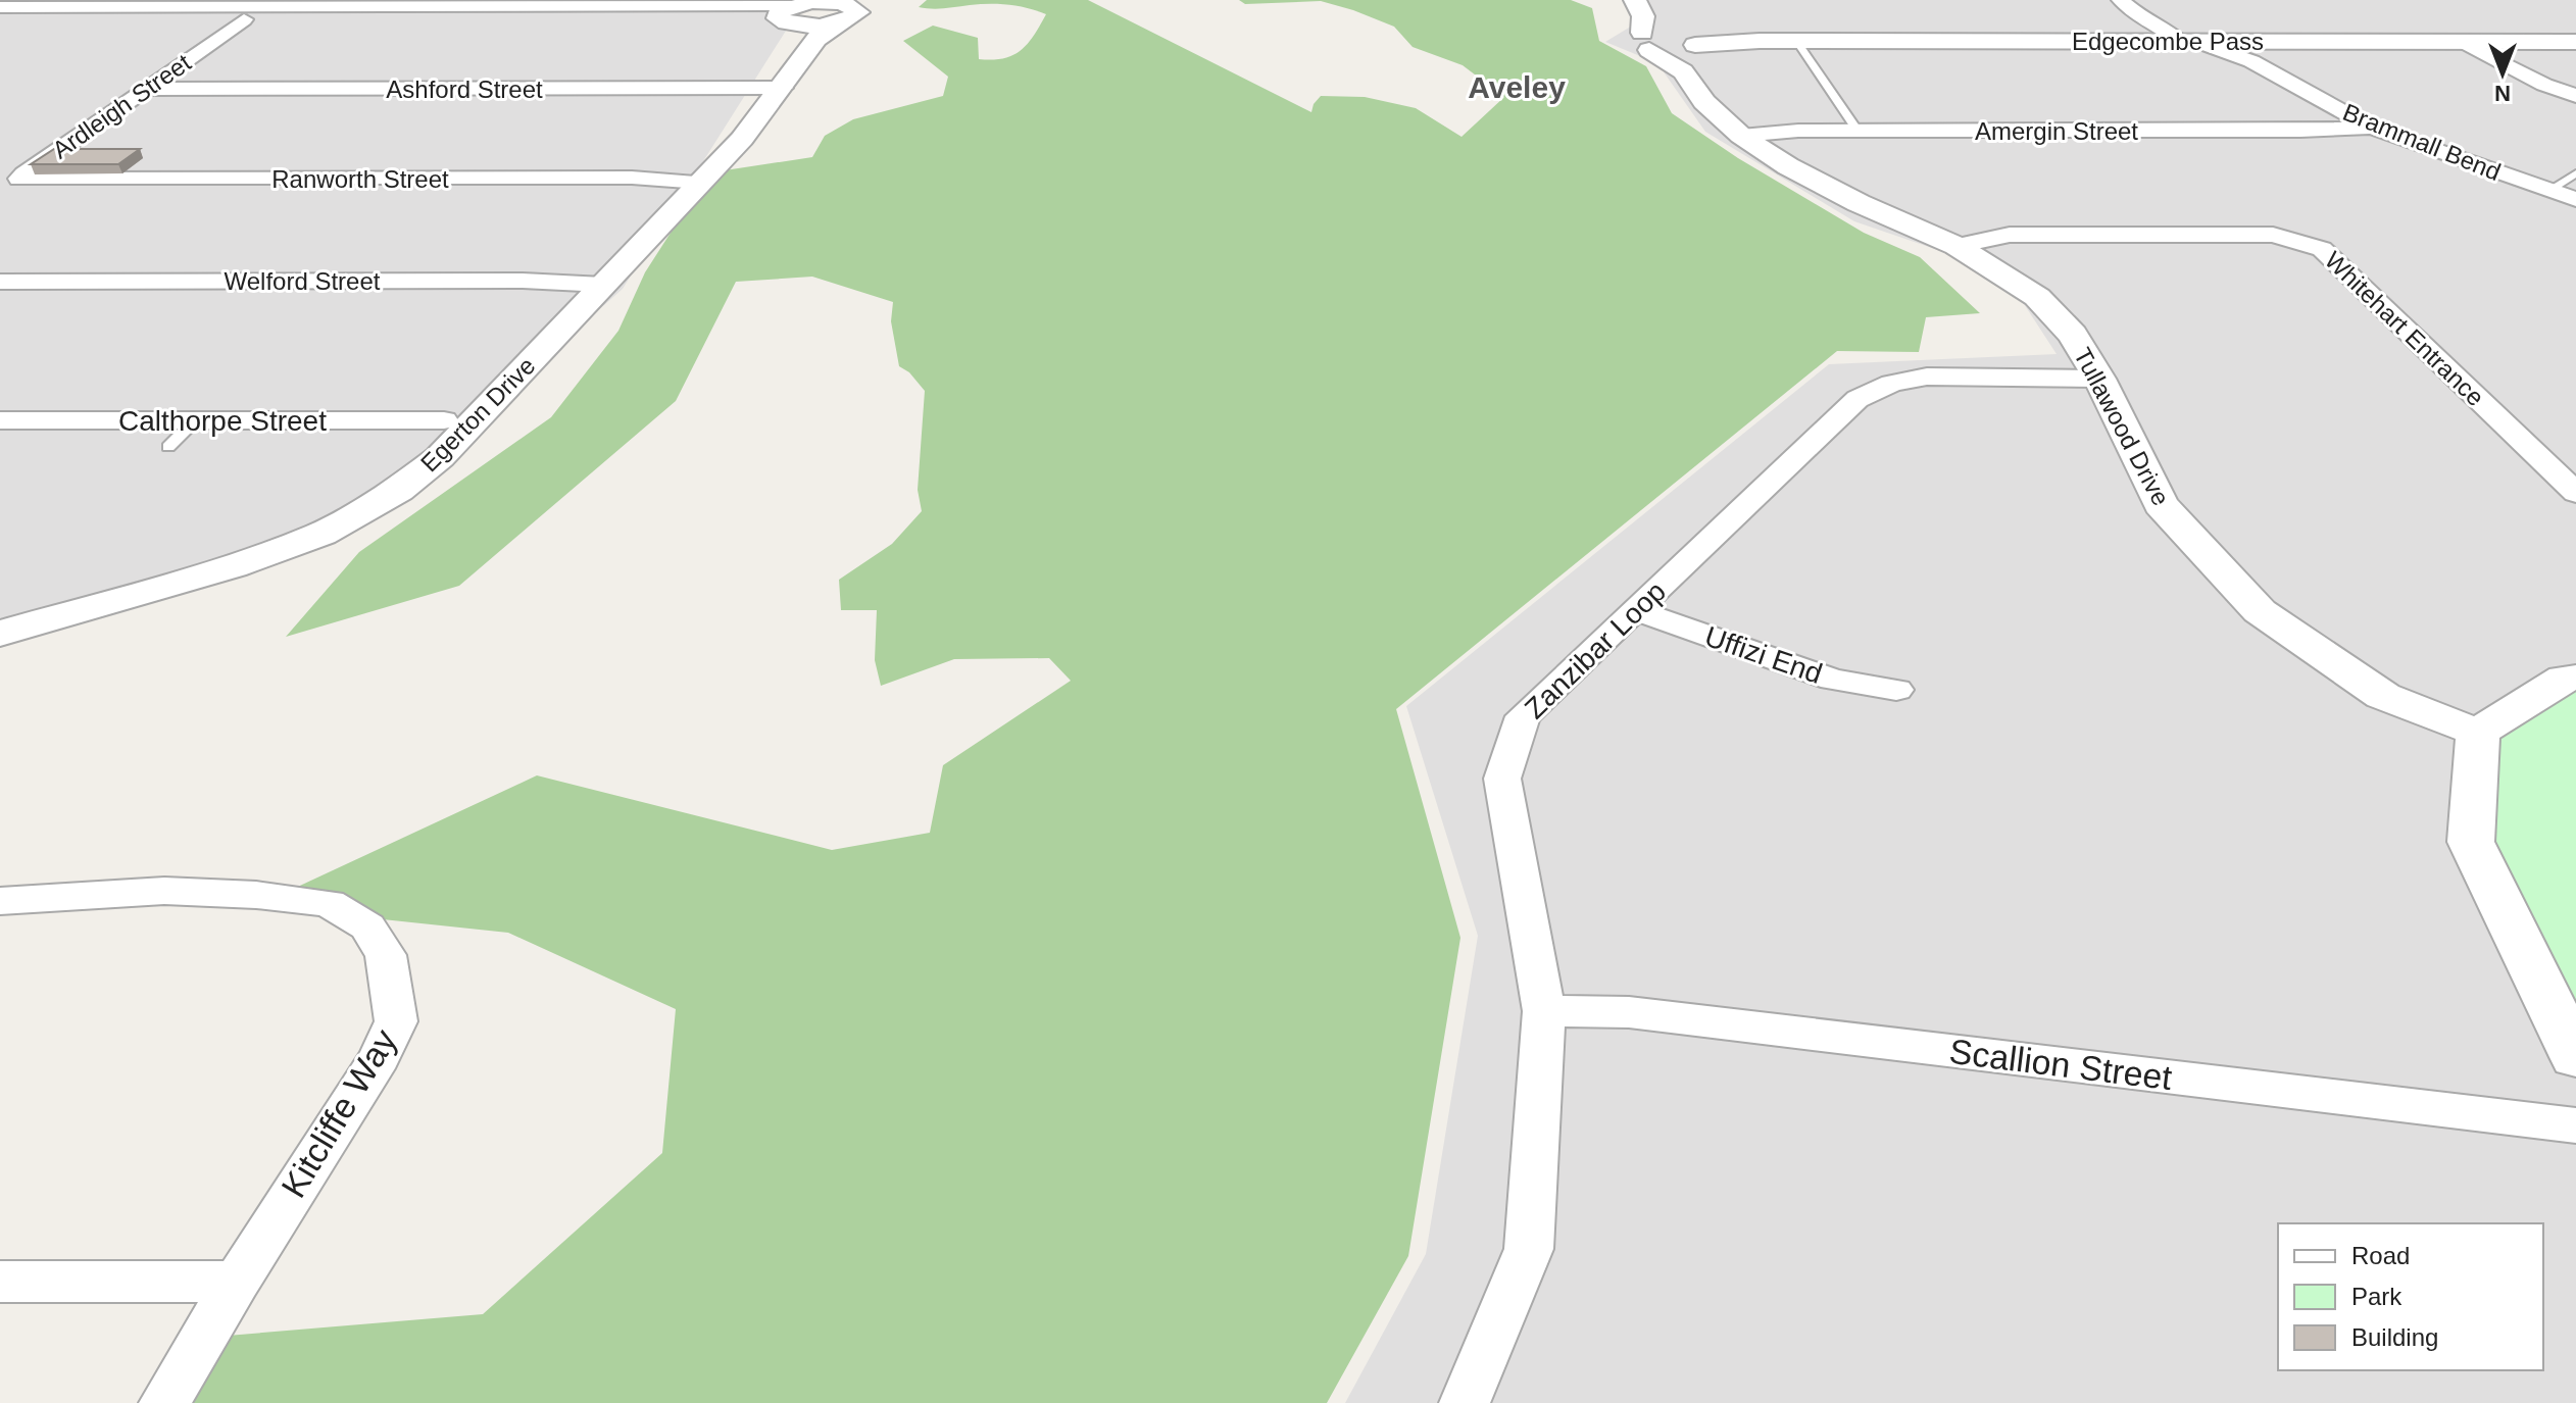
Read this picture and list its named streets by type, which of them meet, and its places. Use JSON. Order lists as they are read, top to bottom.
{
  "streets": {
    "street": [
      "Edgecombe Pass",
      "Ashford Street",
      "Ardleigh Street",
      "Amergin Street",
      "Brammall Bend",
      "Ranworth Street",
      "Welford Street",
      "Whitehart Entrance",
      "Egerton Drive",
      "Calthorpe Street",
      "Tullawood Drive",
      "Zanzibar Loop",
      "Uffizi End",
      "Scallion Street",
      "Kitcliffe Way"
    ]
  },
  "crossings": [
    ["Edgecombe Pass", "Brammall Bend"],
    ["Edgecombe Pass", "Tullawood Drive"],
    ["Ashford Street", "Ardleigh Street"],
    ["Ashford Street", "Egerton Drive"],
    ["Ardleigh Street", "Ranworth Street"],
    ["Amergin Street", "Brammall Bend"],
    ["Amergin Street", "Tullawood Drive"],
    ["Ranworth Street", "Egerton Drive"],
    ["Welford Street", "Egerton Drive"],
    ["Whitehart Entrance", "Tullawood Drive"],
    ["Egerton Drive", "Calthorpe Street"],
    ["Tullawood Drive", "Zanzibar Loop"],
    ["Zanzibar Loop", "Uffizi End"],
    ["Zanzibar Loop", "Scallion Street"]
  ],
  "districts": ["Aveley"],
  "legend": ["Road", "Park", "Building"],
  "north": "bottom"
}
